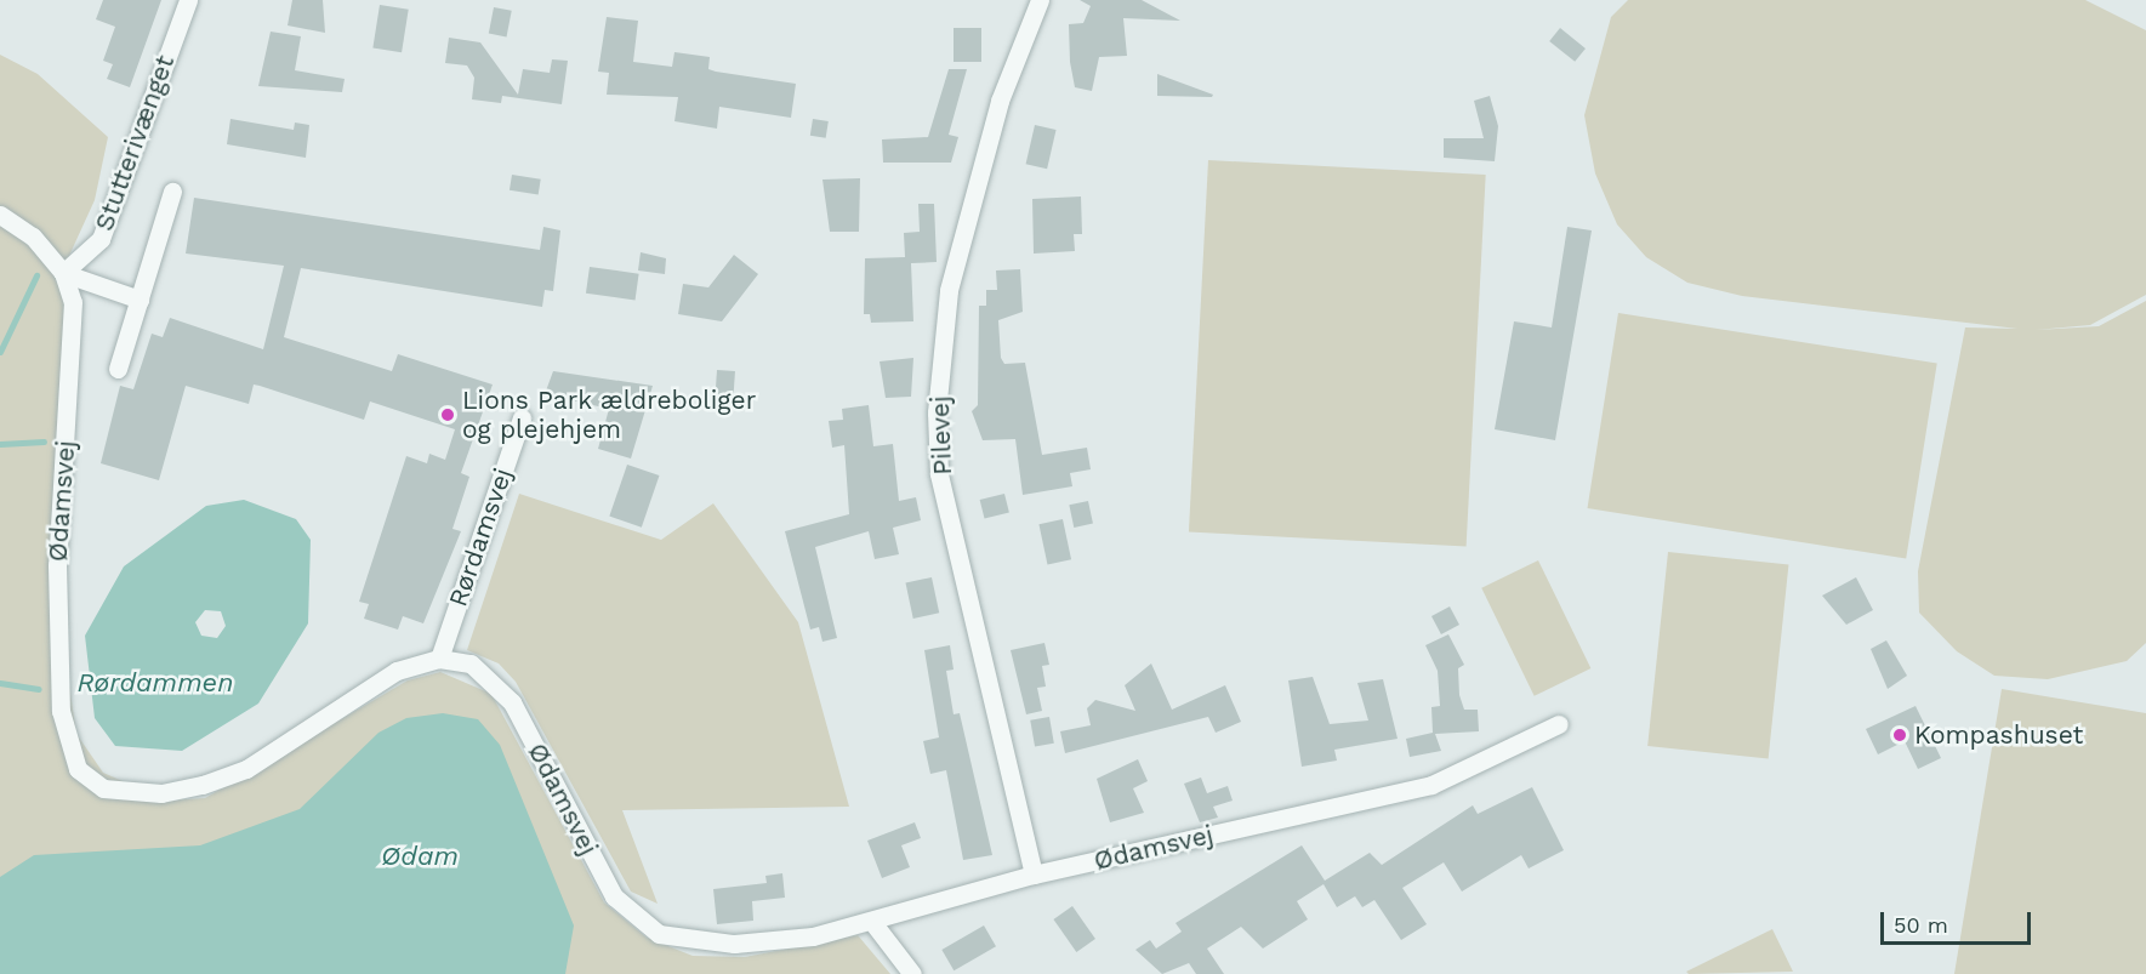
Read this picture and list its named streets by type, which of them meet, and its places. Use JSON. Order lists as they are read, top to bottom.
{
  "streets": {
    "street": [
      "Stutterivænget",
      "Pilevej",
      "Ødamsvej",
      "Rørdamsvej"
    ]
  },
  "crossings": [
    ["Stutterivænget", "Ødamsvej"],
    ["Pilevej", "Ødamsvej"],
    ["Ødamsvej", "Rørdamsvej"]
  ],
  "water": ["Rørdammen", "Ødam"],
  "places": ["Lions Park ældreboliger og plejehjem", "Kompashuset"],
  "scale_bar": "50 m"
}
